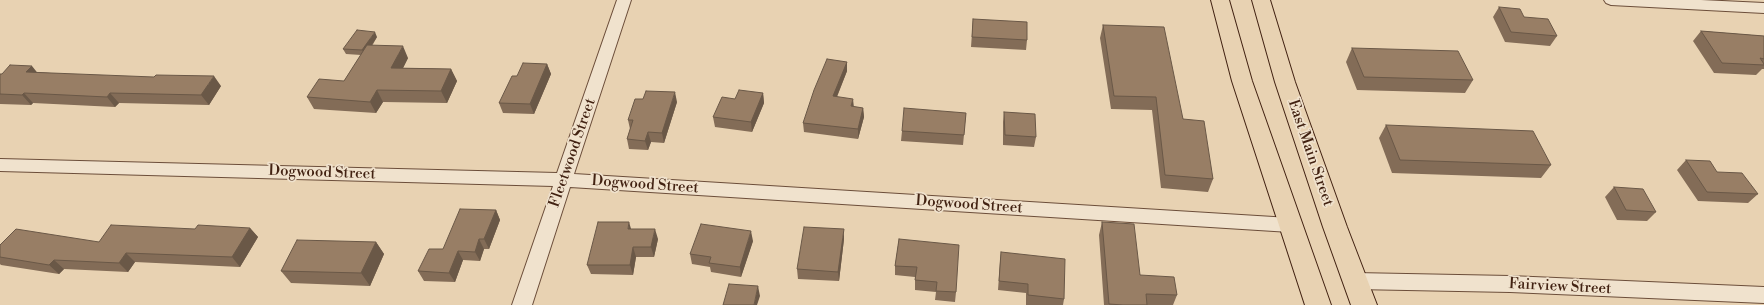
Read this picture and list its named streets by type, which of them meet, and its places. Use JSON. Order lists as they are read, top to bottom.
{
  "streets": {
    "main road": ["East Main Street"],
    "street": ["Fleetwood Street", "Dogwood Street", "Fairview Street"]
  },
  "crossings": [
    ["Fleetwood Street", "Dogwood Street"],
    ["East Main Street", "Fairview Street"]
  ]
}
